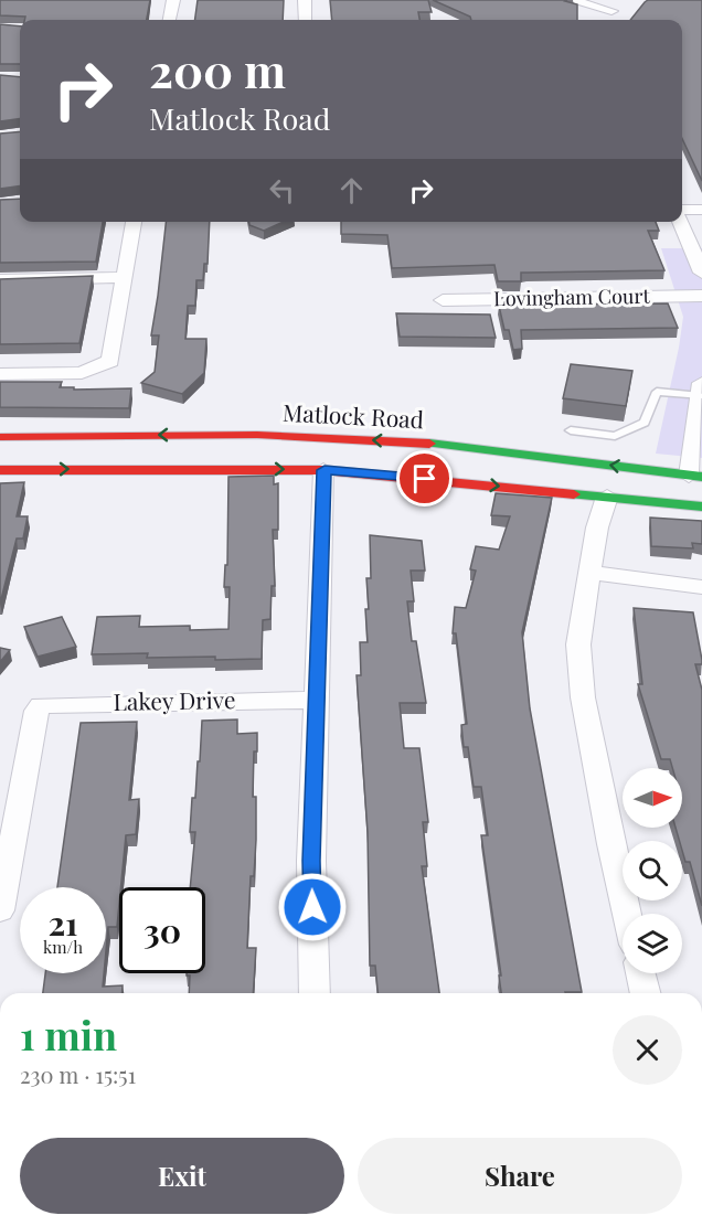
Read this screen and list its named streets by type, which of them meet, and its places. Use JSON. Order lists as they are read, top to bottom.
{
  "streets": {
    "main road": ["Matlock Road"],
    "street": ["Lovingham Court", "Lakey Drive"]
  },
  "north": "right",
  "page": {
    "turn": ["200 m", "Matlock Road"],
    "speed": "21 km/h",
    "limit": "30",
    "heading": ["1 min", "230 m · 15:51"],
    "buttons": ["Exit", "Share"]
  }
}
